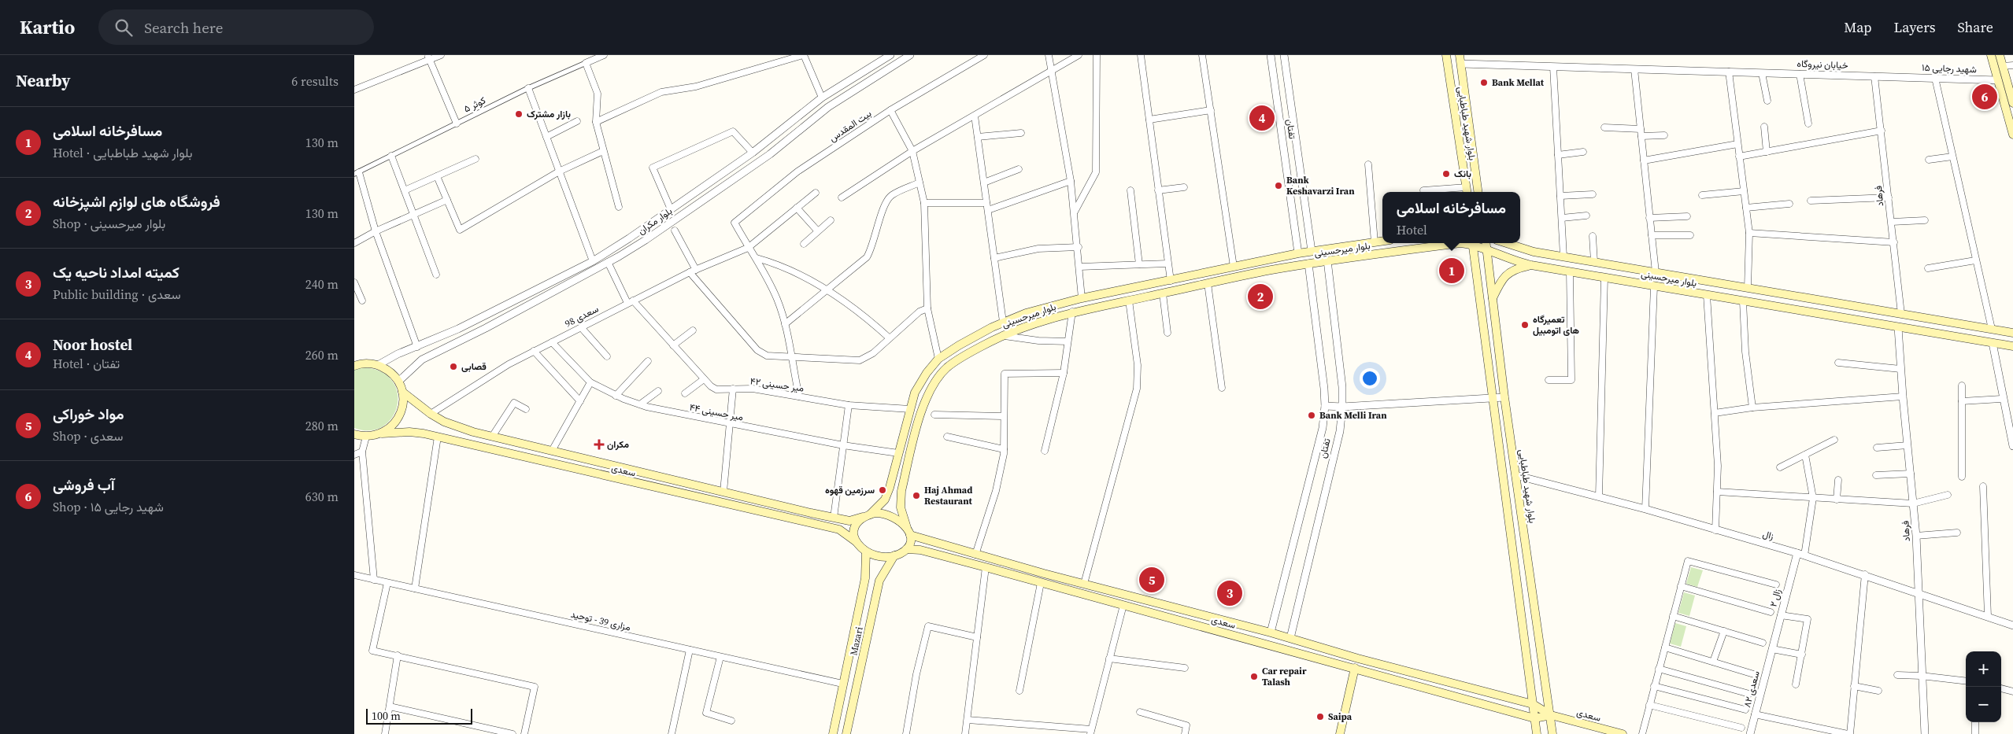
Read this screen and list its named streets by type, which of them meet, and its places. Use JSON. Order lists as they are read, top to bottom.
{
  "streets": {
    "main road": [
      "بلوار شهید طباطبایی",
      "بلوار میرحسینی",
      "سعدی",
      "Mazari"
    ],
    "street": [
      "خیابان نیروگاه",
      "شهید رجایی ۱۵",
      "کوثر ۵",
      "بیت المقدس",
      "تفتان",
      "فرهاد",
      "بلوار مکران",
      "سعدی 98",
      "میر حسینی ۴۲",
      "میر حسینی ۴۴",
      "زال",
      "زال ۲",
      "مزاری 39 - توحید",
      "سعدی ۸۲"
    ]
  },
  "crossings": [
    ["خیابان نیروگاه", "شهید رجایی ۱۵"],
    ["خیابان نیروگاه", "بلوار شهید طباطبایی"],
    ["خیابان نیروگاه", "فرهاد"],
    ["بلوار شهید طباطبایی", "بلوار میرحسینی"],
    ["بلوار شهید طباطبایی", "سعدی"],
    ["بلوار شهید طباطبایی", "زال"],
    ["بیت المقدس", "سعدی 98"],
    ["تفتان", "بلوار میرحسینی"],
    ["تفتان", "سعدی"],
    ["فرهاد", "بلوار میرحسینی"],
    ["فرهاد", "زال"],
    ["بلوار مکران", "میر حسینی ۴۲"],
    ["بلوار میرحسینی", "میر حسینی ۴۲"],
    ["بلوار میرحسینی", "میر حسینی ۴۴"],
    ["بلوار میرحسینی", "سعدی"],
    ["بلوار میرحسینی", "Mazari"],
    ["سعدی 98", "میر حسینی ۴۲"],
    ["سعدی 98", "میر حسینی ۴۴"],
    ["سعدی 98", "سعدی"],
    ["سعدی", "Mazari"],
    ["زال", "زال ۲"],
    ["زال ۲", "سعدی ۸۲"],
    ["مزاری 39 - توحید", "Mazari"]
  ],
  "places": {
    "other": [
      "Bank Mellat",
      "بازار مشترک",
      "بانک",
      "Bank Keshavarzi Iran",
      "تعمیرگاه های اتومبیل",
      "قصابی",
      "Bank Melli Iran",
      "سرزمین قهوه",
      "Haj Ahmad Restaurant",
      "Car repair Talash",
      "Saipa"
    ],
    "health": ["مکران"]
  },
  "scale_bar": "100 m",
  "page": {
    "header": "Kartio",
    "search": "Search here",
    "nav": ["Map", "Layers", "Share"],
    "heading": ["Nearby", "6 results"],
    "pins": [
      "6",
      "4",
      "1",
      "2",
      "5",
      "3"
    ],
    "list": [
      {
        "mark": "1",
        "name": "مسافرخانه اسلامی",
        "note": "Hotel · بلوار شهید طباطبایی",
        "value": "130 m"
      },
      {
        "mark": "2",
        "name": "فروشگاه های لوازم اشپزخانه",
        "note": "Shop · بلوار میرحسینی",
        "value": "130 m"
      },
      {
        "mark": "3",
        "name": "کمیته امداد ناحیه یک",
        "note": "Public building · سعدی",
        "value": "240 m"
      },
      {
        "mark": "4",
        "name": "Noor hostel",
        "note": "Hotel · تفتان",
        "value": "260 m"
      },
      {
        "mark": "5",
        "name": "مواد خوراکی",
        "note": "Shop · سعدی",
        "value": "280 m"
      },
      {
        "mark": "6",
        "name": "آب فروشی",
        "note": "Shop · شهید رجایی ۱۵",
        "value": "630 m"
      }
    ],
    "popup": ["مسافرخانه اسلامی", "Hotel"],
    "map_buttons": ["+", "−"],
    "scale": "100 m"
  }
}
